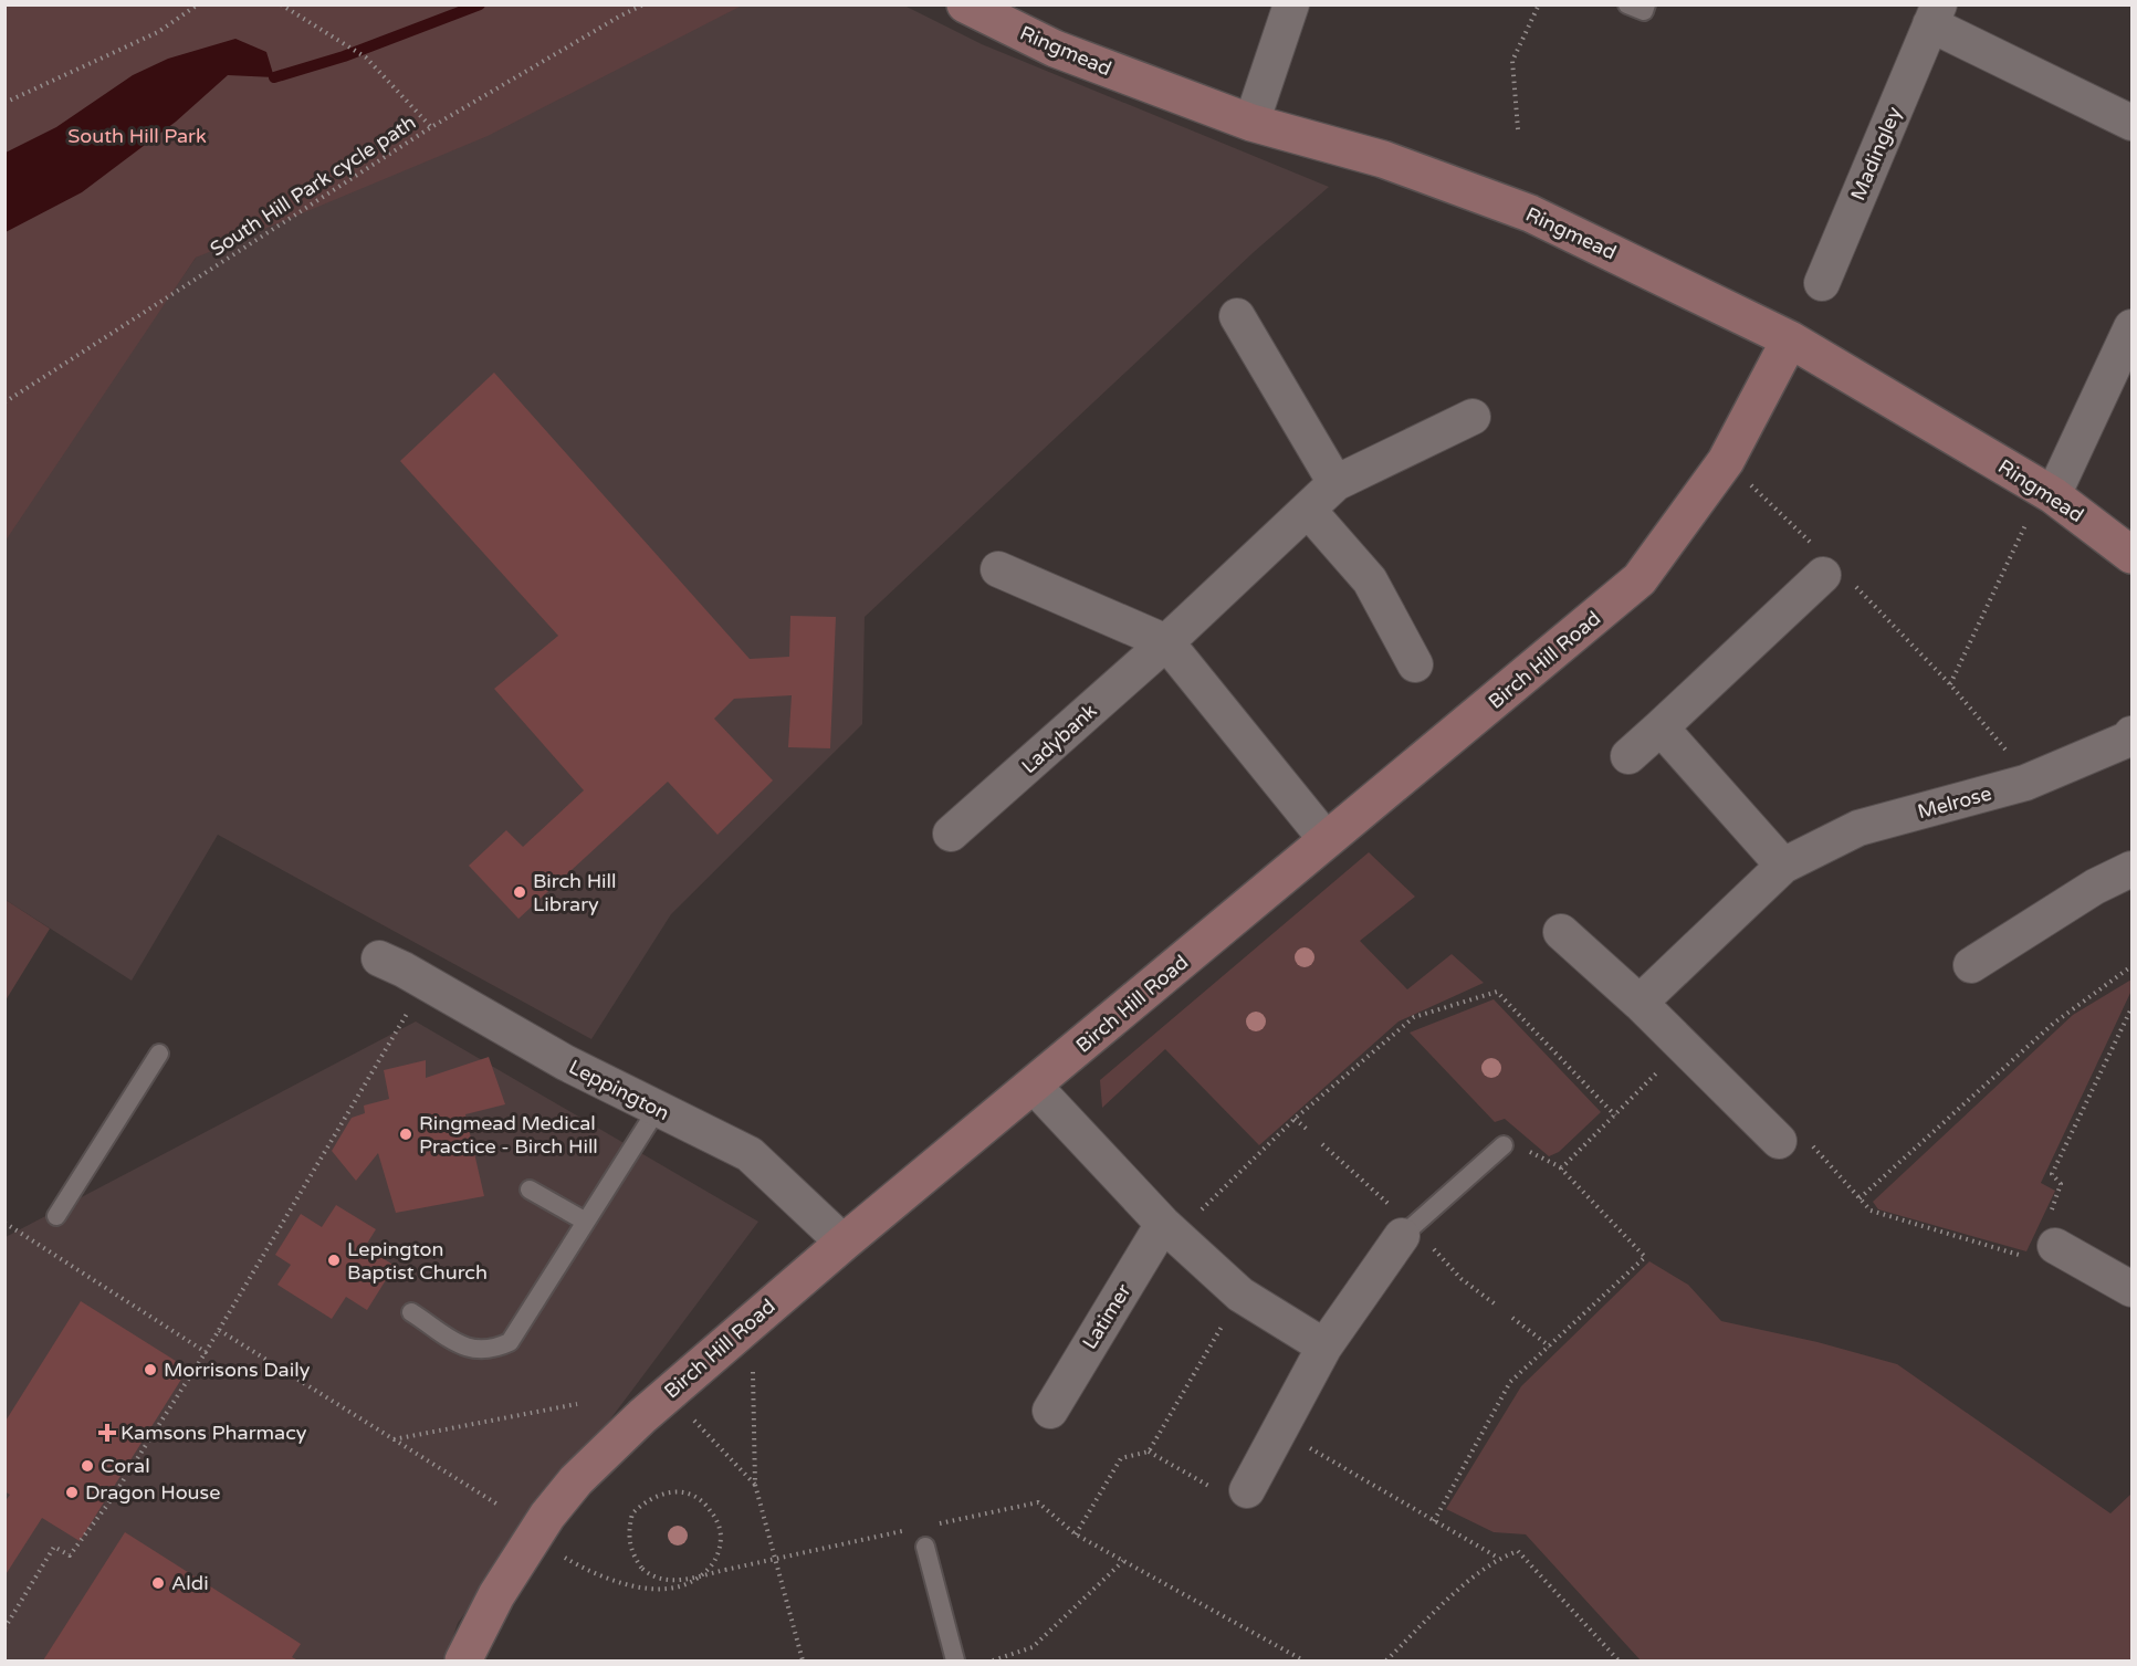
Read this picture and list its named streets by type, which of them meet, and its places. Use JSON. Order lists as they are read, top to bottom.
{
  "streets": {
    "street": [
      "Ringmead",
      "Madingley",
      "Birch Hill Road",
      "Ladybank",
      "Melrose",
      "Leppington",
      "Latimer"
    ],
    "path": ["South Hill Park cycle path"]
  },
  "crossings": [
    ["Ringmead", "Birch Hill Road"],
    ["Birch Hill Road", "Leppington"]
  ],
  "parks": ["South Hill Park"],
  "places": {
    "other": [
      "Birch Hill Library",
      "Ringmead Medical Practice - Birch Hill",
      "Lepington Baptist Church",
      "Morrisons Daily",
      "Coral",
      "Dragon House",
      "Aldi"
    ],
    "health": ["Kamsons Pharmacy"]
  }
}
